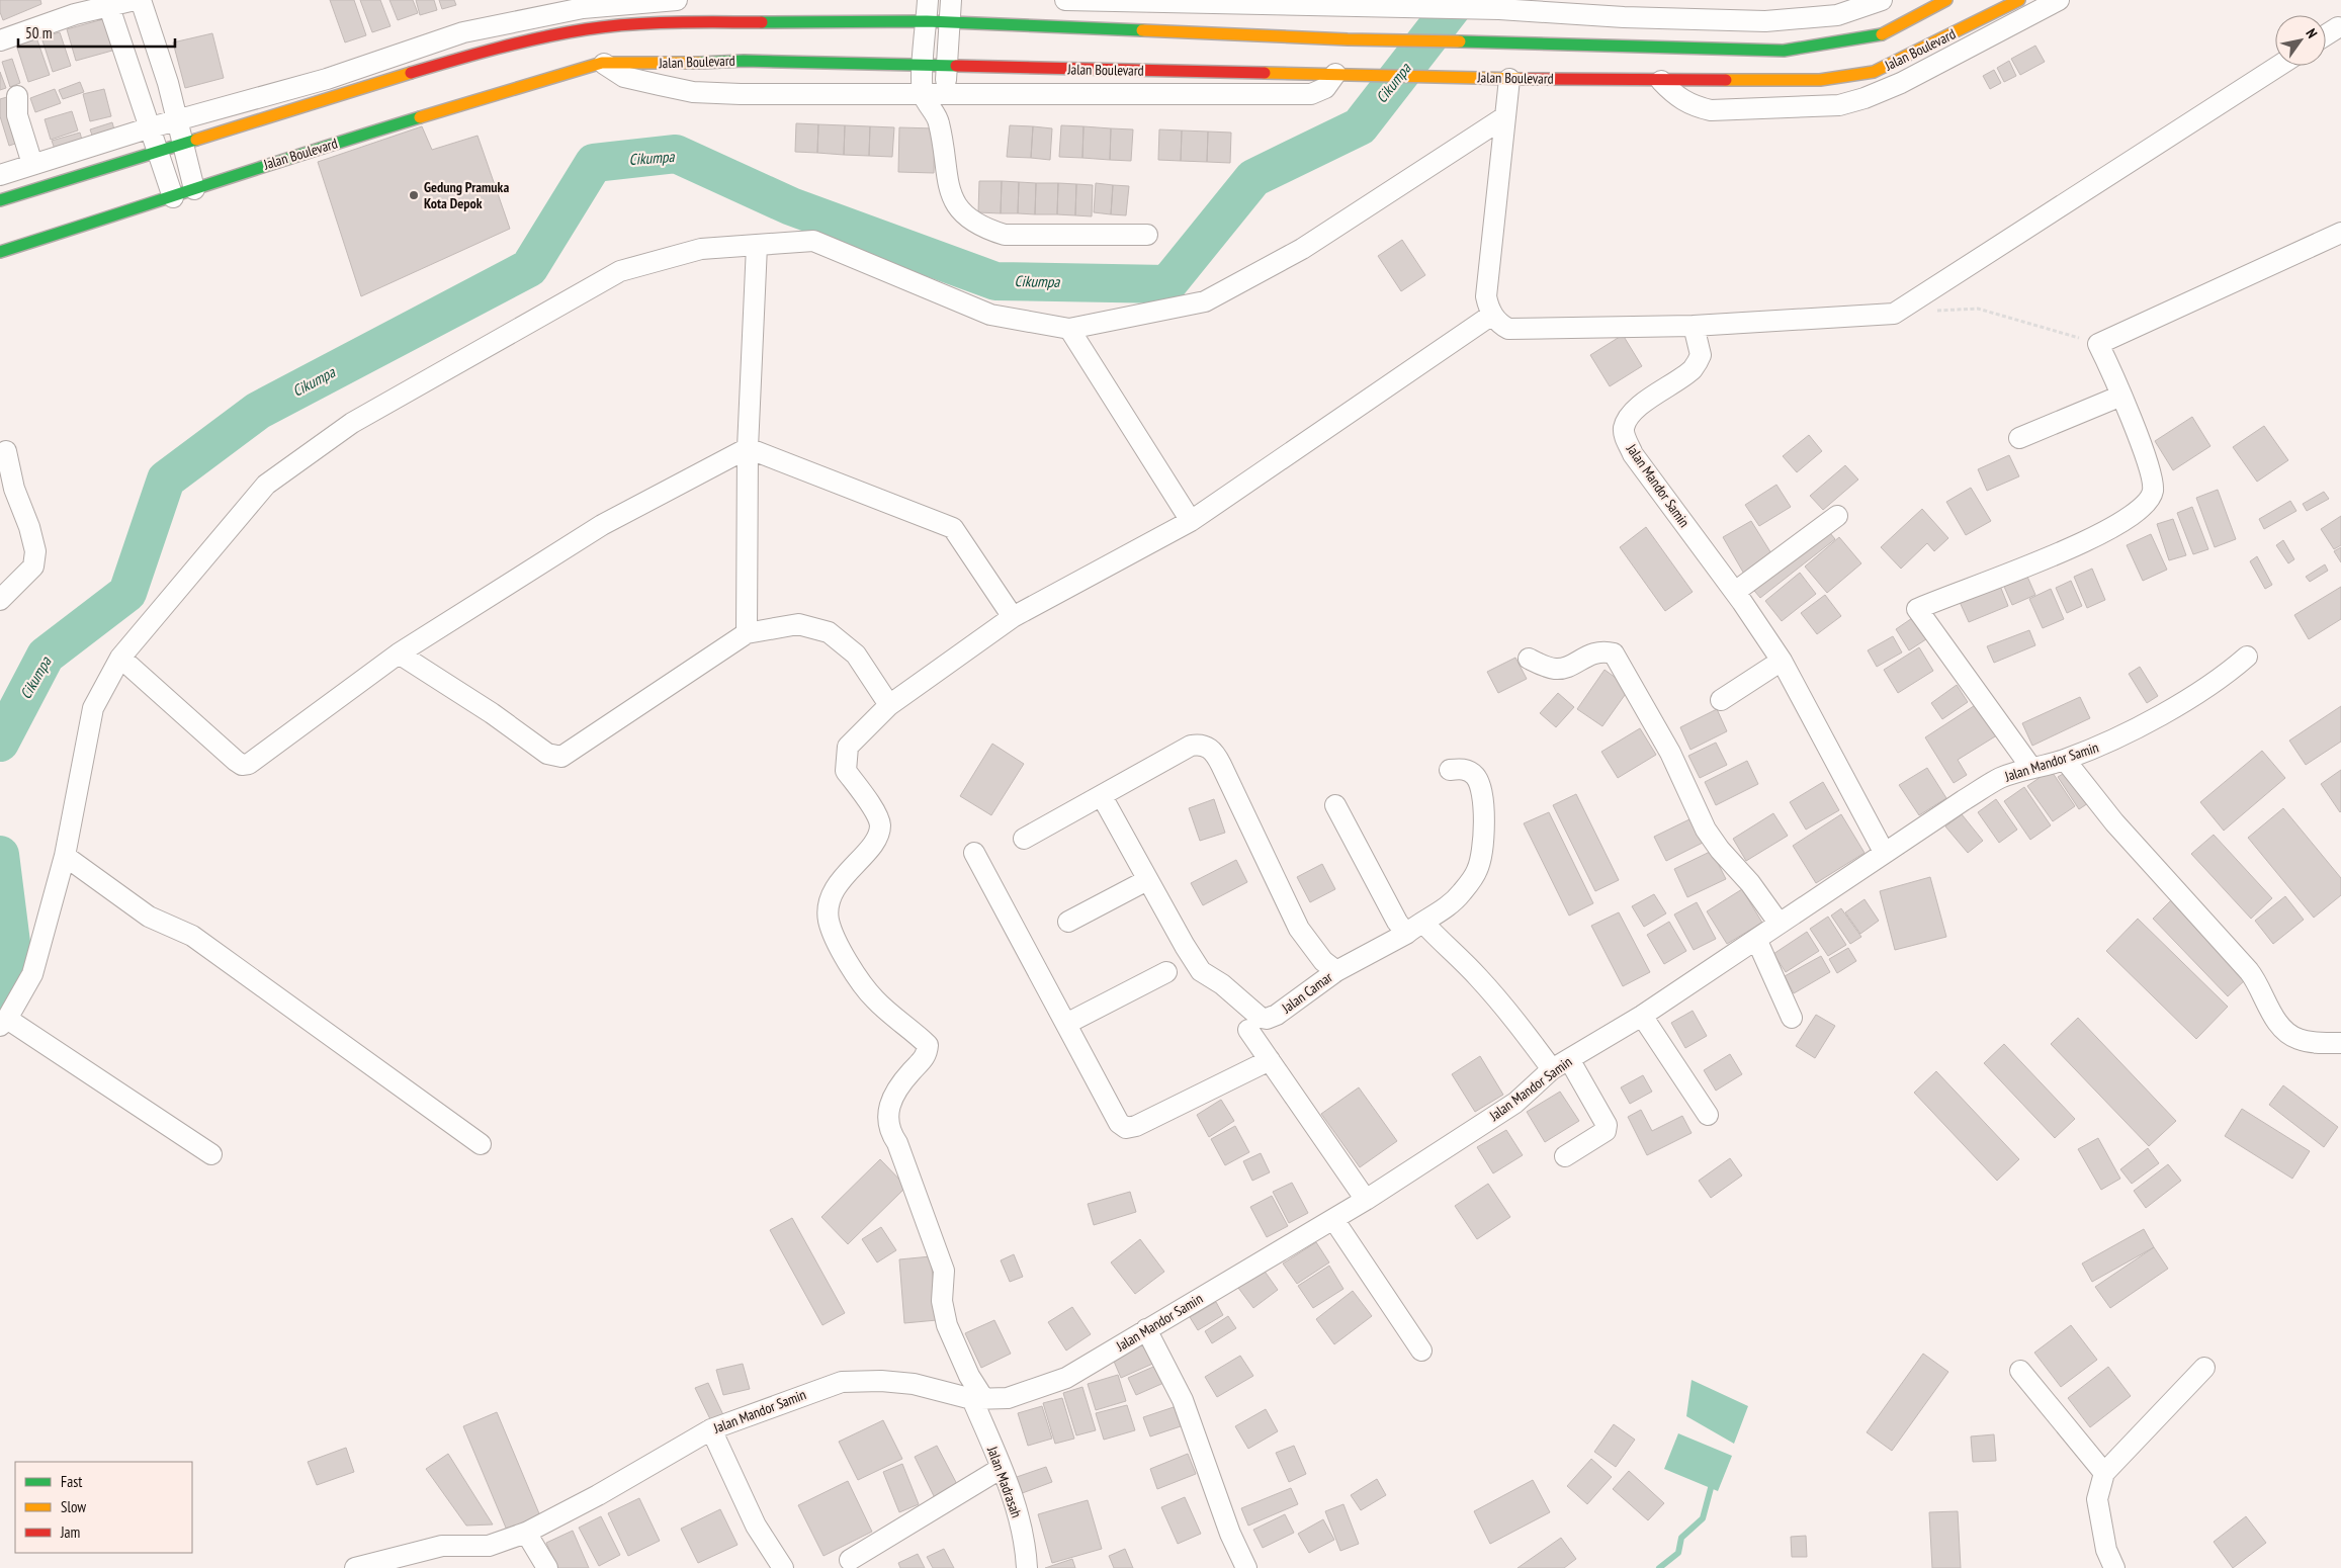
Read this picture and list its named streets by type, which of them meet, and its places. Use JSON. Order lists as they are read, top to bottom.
{
  "streets": {
    "main road": ["Jalan Boulevard"],
    "street": ["Jalan Mandor Samin", "Jalan Camar", "Jalan Madrasah"]
  },
  "crossings": [
    ["Jalan Mandor Samin", "Jalan Madrasah"]
  ],
  "water": ["Cikumpa"],
  "places": ["Gedung Pramuka Kota Depok"],
  "legend": ["Fast", "Slow", "Jam"],
  "scale_bar": "50 m",
  "north": "top right"
}
